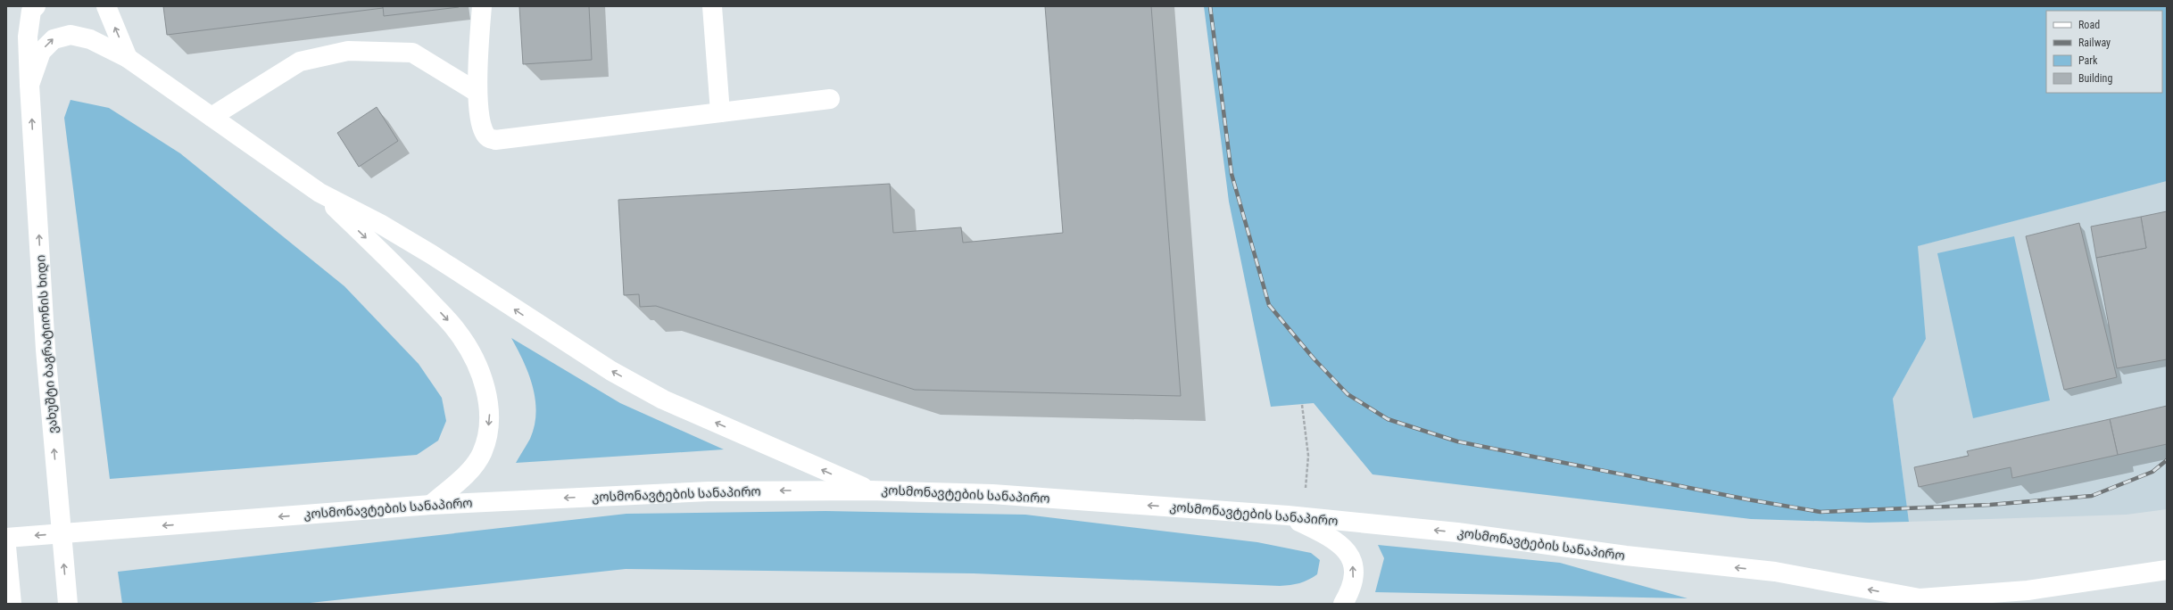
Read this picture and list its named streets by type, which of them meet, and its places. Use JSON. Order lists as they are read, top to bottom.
{
  "streets": {
    "main road": ["ვახუშტი ბაგრატიონის ხიდი", "კოსმონავტების სანაპირო"]
  },
  "one_way": ["ვახუშტი ბაგრატიონის ხიდი", "კოსმონავტების სანაპირო"],
  "legend": [
    "Road",
    "Railway",
    "Park",
    "Building"
  ]
}
